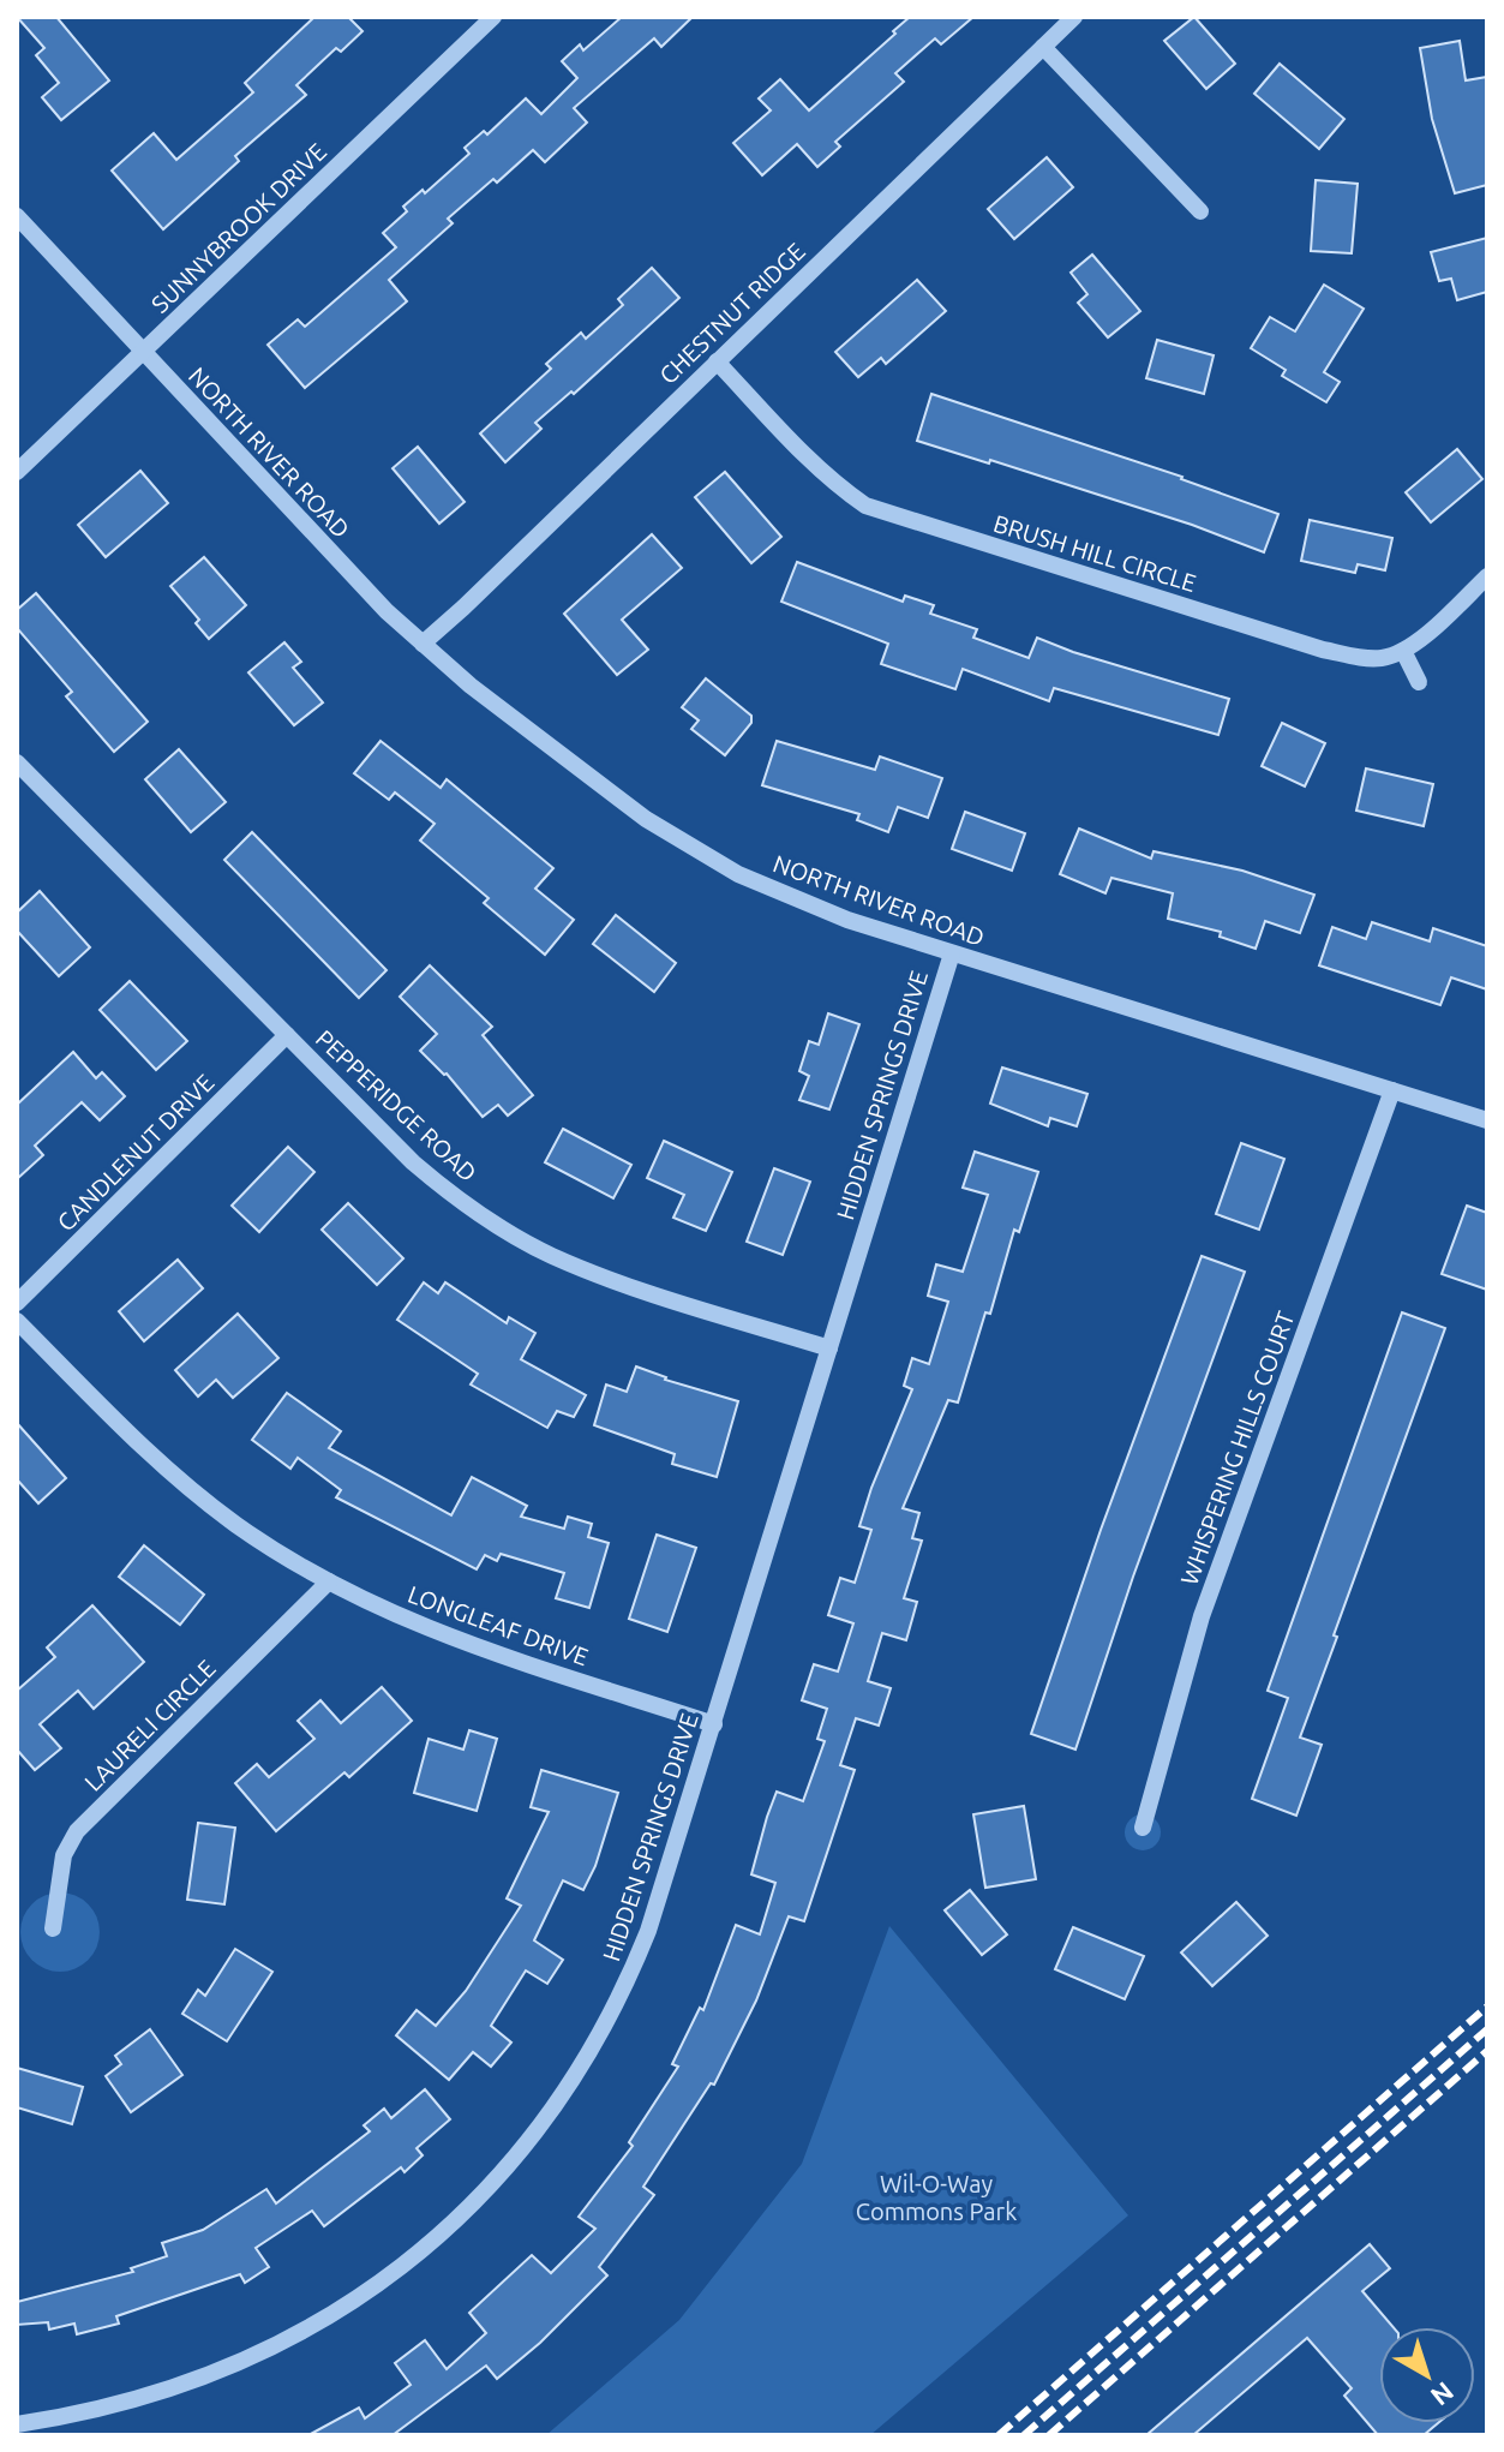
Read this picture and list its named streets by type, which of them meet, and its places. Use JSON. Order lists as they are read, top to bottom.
{
  "streets": {
    "street": [
      "SUNNYBROOK DRIVE",
      "CHESTNUT RIDGE",
      "NORTH RIVER ROAD",
      "BRUSH HILL CIRCLE",
      "HIDDEN SPRINGS DRIVE",
      "PEPPERIDGE ROAD",
      "CANDLENUT DRIVE",
      "WHISPERING HILLS COURT",
      "LONGLEAF DRIVE",
      "LAURELI CIRCLE"
    ]
  },
  "crossings": [
    ["SUNNYBROOK DRIVE", "NORTH RIVER ROAD"],
    ["CHESTNUT RIDGE", "NORTH RIVER ROAD"],
    ["CHESTNUT RIDGE", "BRUSH HILL CIRCLE"],
    ["NORTH RIVER ROAD", "HIDDEN SPRINGS DRIVE"],
    ["NORTH RIVER ROAD", "WHISPERING HILLS COURT"],
    ["HIDDEN SPRINGS DRIVE", "PEPPERIDGE ROAD"],
    ["HIDDEN SPRINGS DRIVE", "LONGLEAF DRIVE"],
    ["PEPPERIDGE ROAD", "CANDLENUT DRIVE"],
    ["LONGLEAF DRIVE", "LAURELI CIRCLE"]
  ],
  "parks": ["Wil-O-Way Commons Park"],
  "north": "bottom right"
}
